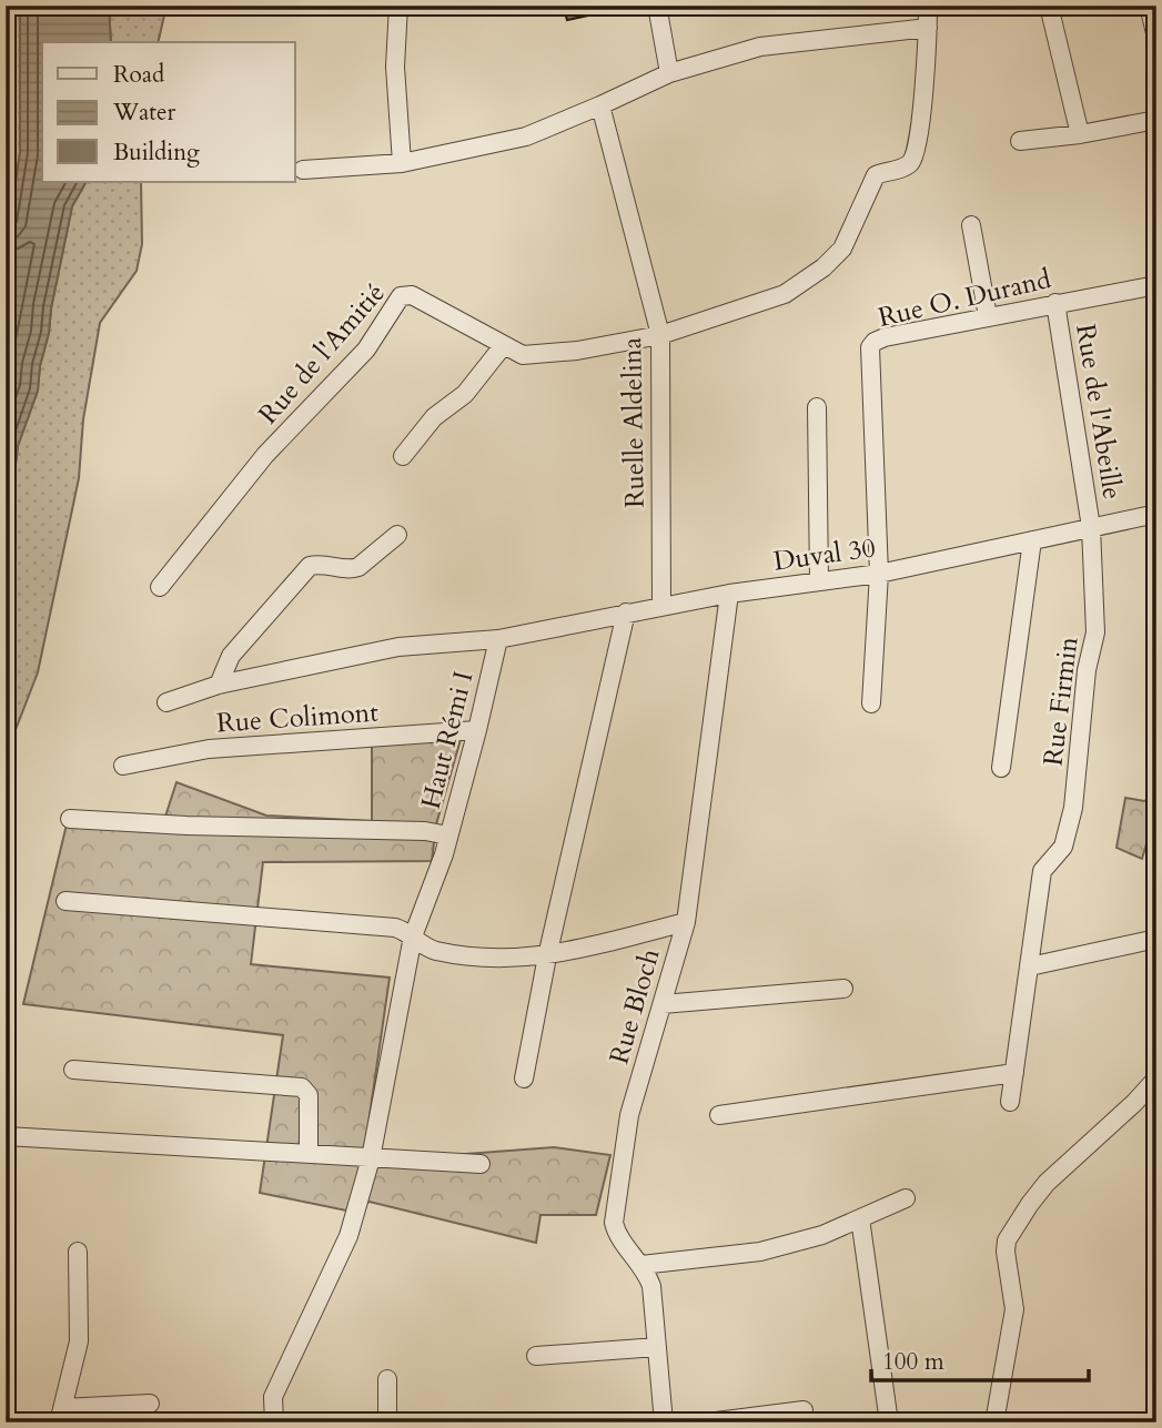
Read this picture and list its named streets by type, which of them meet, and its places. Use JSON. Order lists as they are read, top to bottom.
{
  "streets": {
    "street": [
      "Rue O. Durand",
      "Rue de l'Amitié",
      "Rue de l'Abeille",
      "Ruelle Aldelina",
      "Duval 30",
      "Rue Firmin",
      "Rue Colimont",
      "Haut Rémi I",
      "Rue Bloch"
    ]
  },
  "crossings": [
    ["Rue O. Durand", "Rue de l'Abeille"],
    ["Rue O. Durand", "Duval 30"],
    ["Rue de l'Amitié", "Ruelle Aldelina"],
    ["Rue de l'Abeille", "Duval 30"],
    ["Rue de l'Abeille", "Rue Firmin"],
    ["Ruelle Aldelina", "Duval 30"],
    ["Duval 30", "Rue Firmin"],
    ["Duval 30", "Haut Rémi I"],
    ["Duval 30", "Rue Bloch"],
    ["Rue Colimont", "Haut Rémi I"]
  ],
  "legend": ["Road", "Water", "Building"],
  "scale_bar": "100 m"
}
